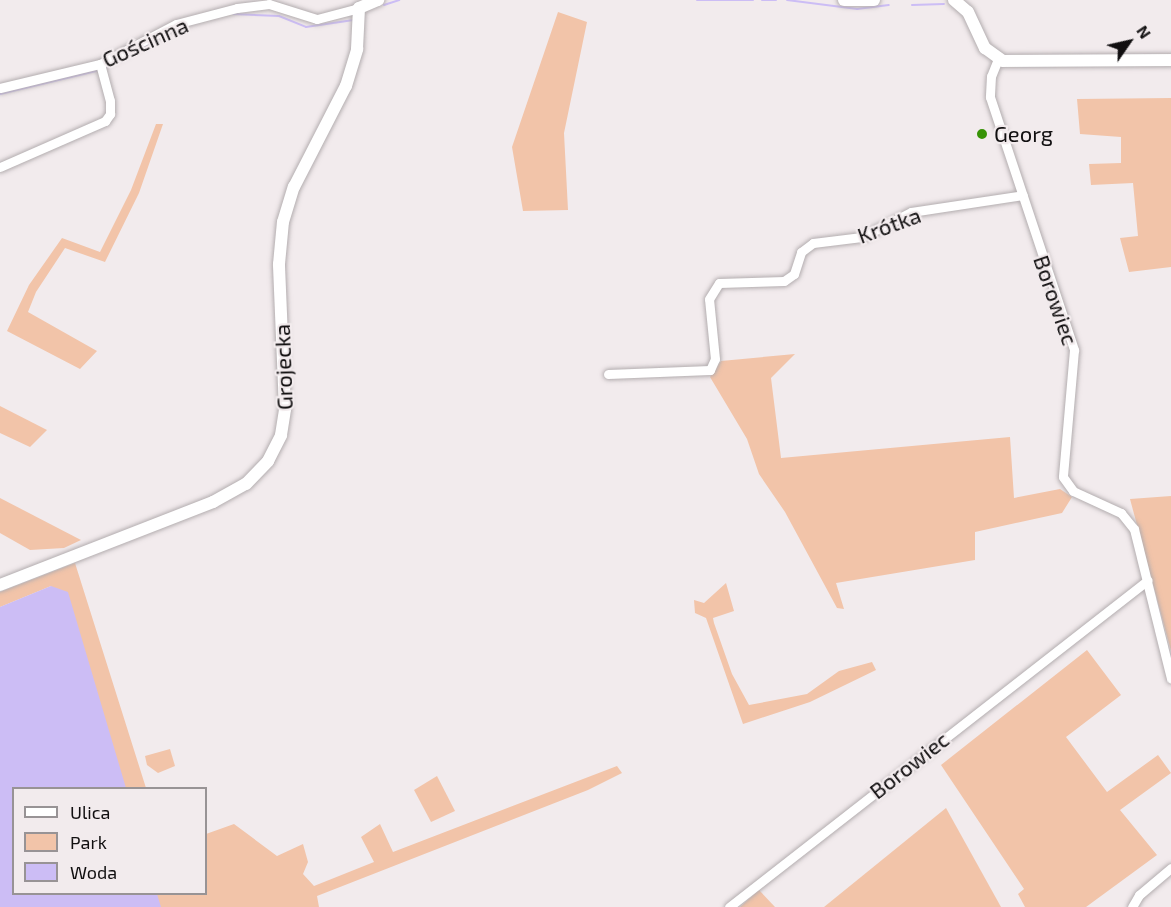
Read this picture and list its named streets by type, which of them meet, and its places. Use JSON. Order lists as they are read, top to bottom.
{
  "streets": {
    "street": [
      "Gościnna",
      "Krótka",
      "Borowiec",
      "Grojecka"
    ]
  },
  "crossings": [
    ["Gościnna", "Grojecka"],
    ["Krótka", "Borowiec"]
  ],
  "places": ["Georg"],
  "legend": ["Ulica", "Park", "Woda"],
  "north": "top right"
}
